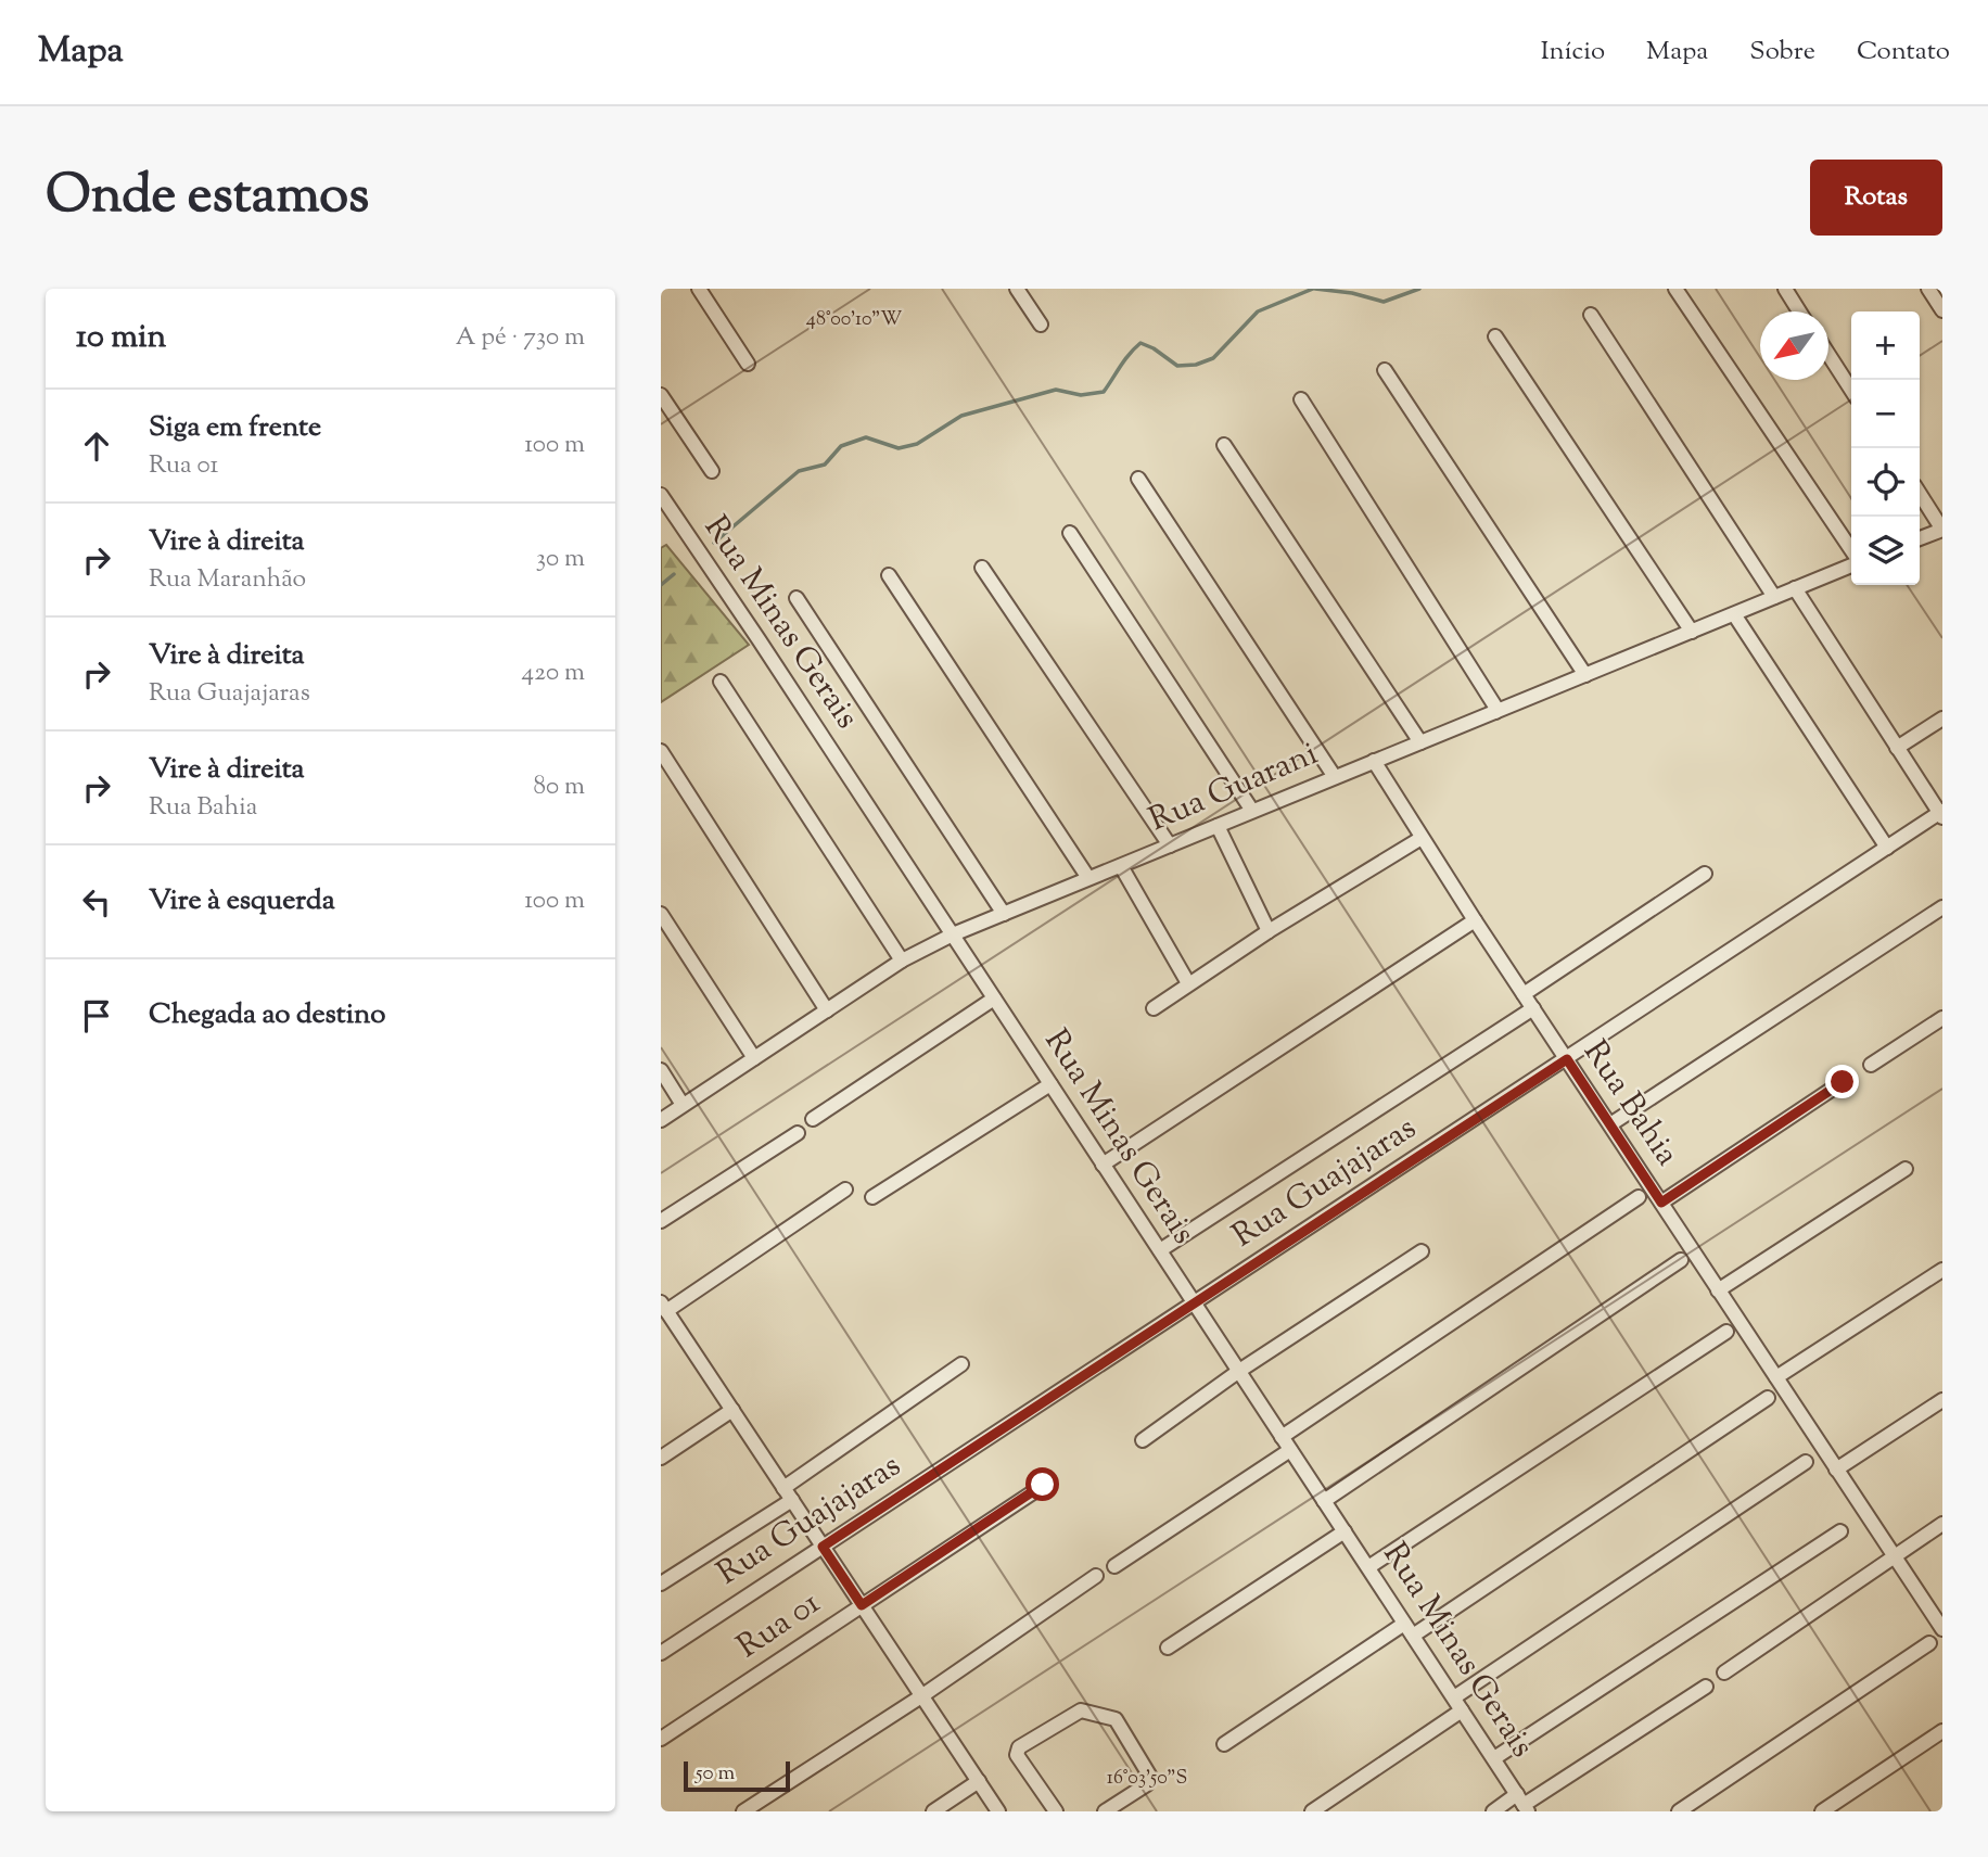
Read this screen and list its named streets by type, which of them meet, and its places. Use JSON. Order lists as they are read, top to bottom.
{
  "streets": {
    "street": [
      "Rua Minas Gerais",
      "Rua Guarani",
      "Rua Bahia",
      "Rua Guajajaras",
      "Rua 01"
    ]
  },
  "crossings": [
    ["Rua Minas Gerais", "Rua Guarani"],
    ["Rua Minas Gerais", "Rua Guajajaras"],
    ["Rua Guarani", "Rua Bahia"],
    ["Rua Bahia", "Rua Guajajaras"]
  ],
  "scale_bar": "50 m",
  "north": "bottom left",
  "page": {
    "header": "Mapa",
    "nav": [
      "Início",
      "Mapa",
      "Sobre",
      "Contato"
    ],
    "title": "Onde estamos",
    "buttons": "Rotas",
    "heading": ["10 min", "A pé · 730 m"],
    "map_buttons": ["+", "−"],
    "list": [
      ["Siga em frente", "Rua 01", "100 m"],
      ["Vire à direita", "Rua Maranhão", "30 m"],
      ["Vire à direita", "Rua Guajajaras", "420 m"],
      ["Vire à direita", "Rua Bahia", "80 m"],
      ["Vire à esquerda", "100 m"],
      "Chegada ao destino"
    ],
    "scale": "50 m"
  },
  "coordinates": ["48°00'10\"W", "16°03'50\"S"]
}
